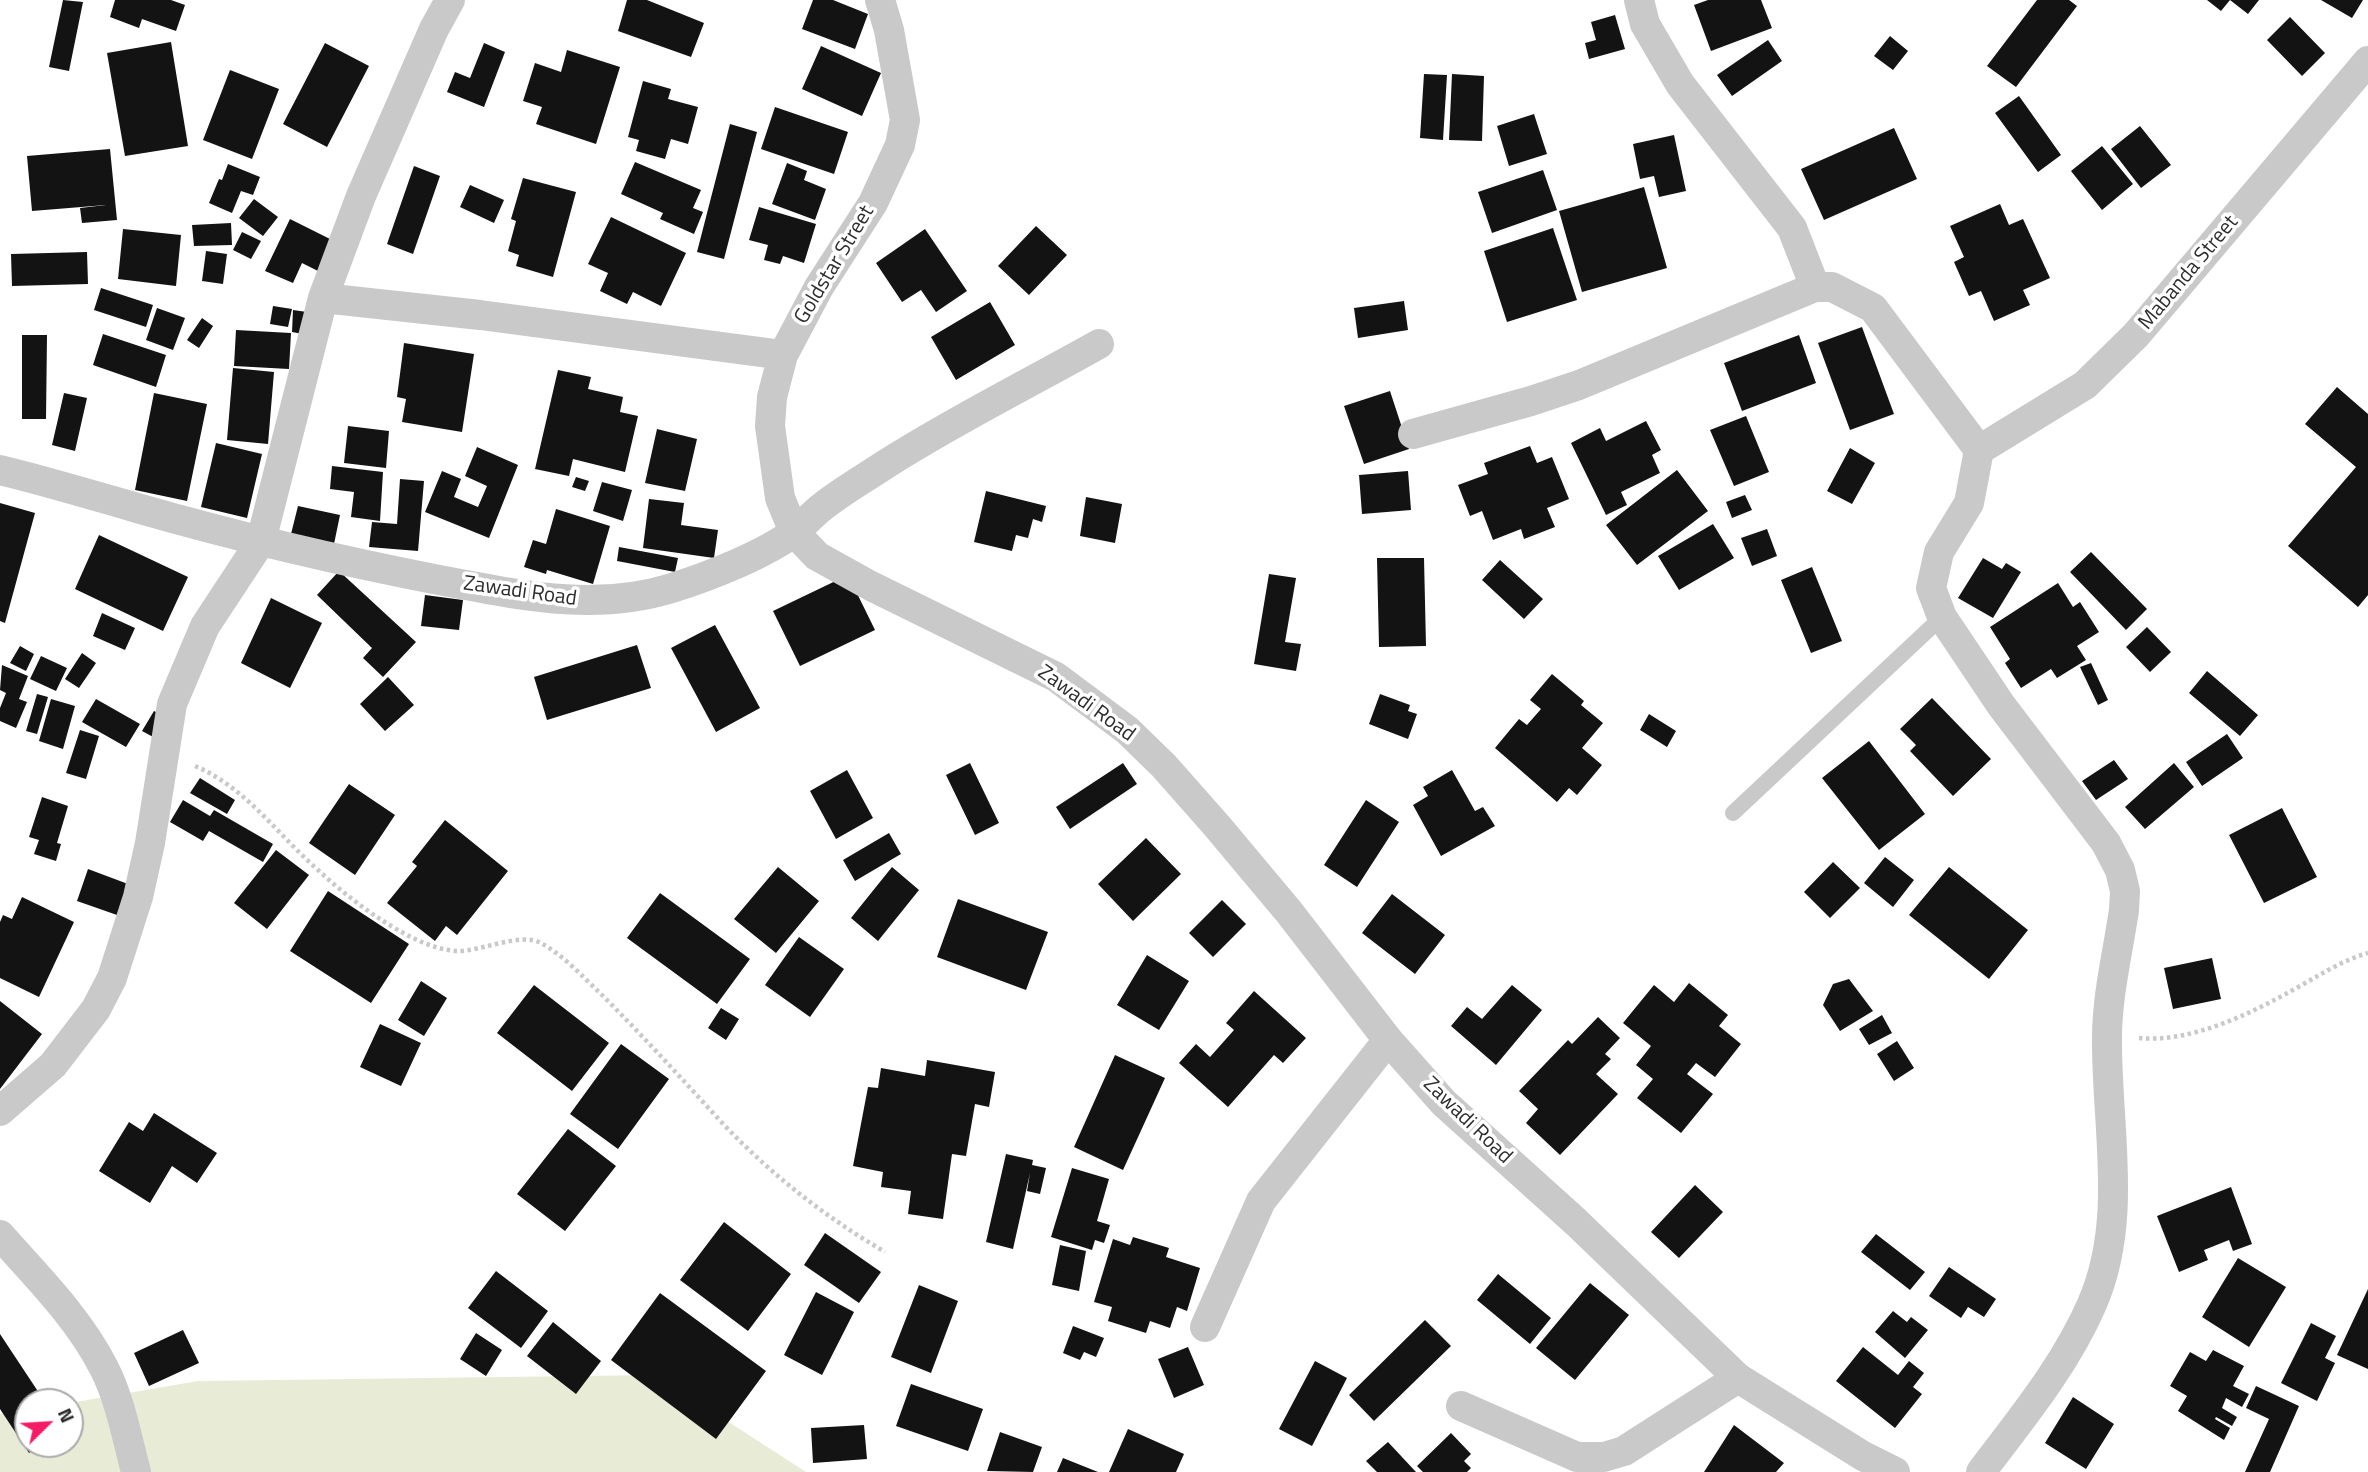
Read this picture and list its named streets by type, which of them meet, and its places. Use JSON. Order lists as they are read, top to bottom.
{
  "streets": {
    "street": ["Goldstar Street", "Mabanda Street", "Zawadi Road"]
  },
  "crossings": [
    ["Goldstar Street", "Zawadi Road"]
  ],
  "north": "top right"
}
